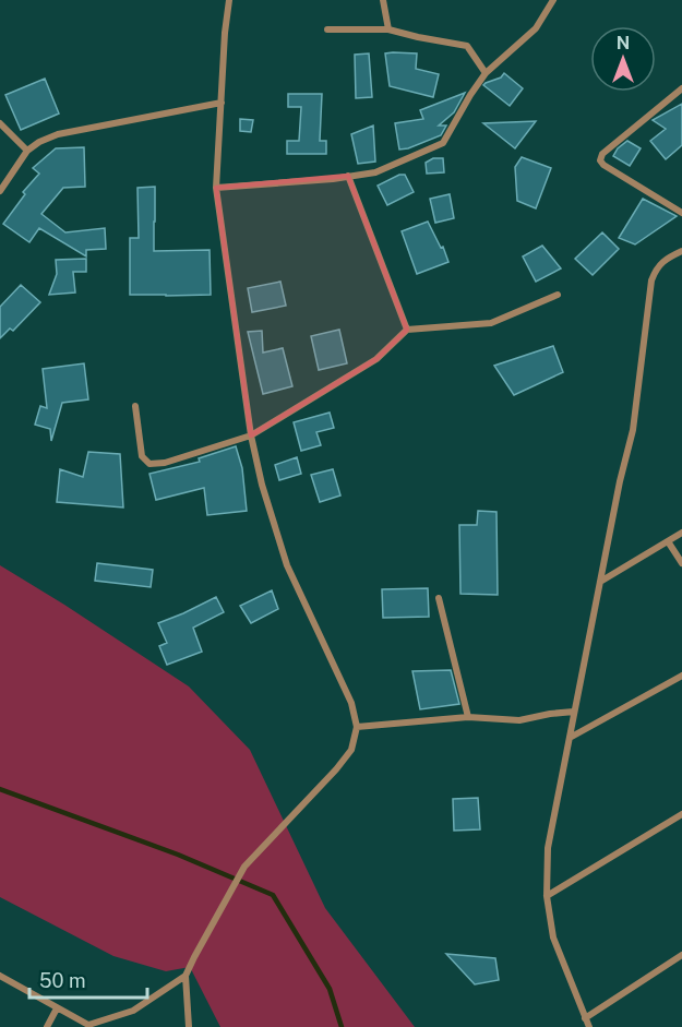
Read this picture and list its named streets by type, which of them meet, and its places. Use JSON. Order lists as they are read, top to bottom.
{
  "scale_bar": "50 m",
  "north": "top"
}
